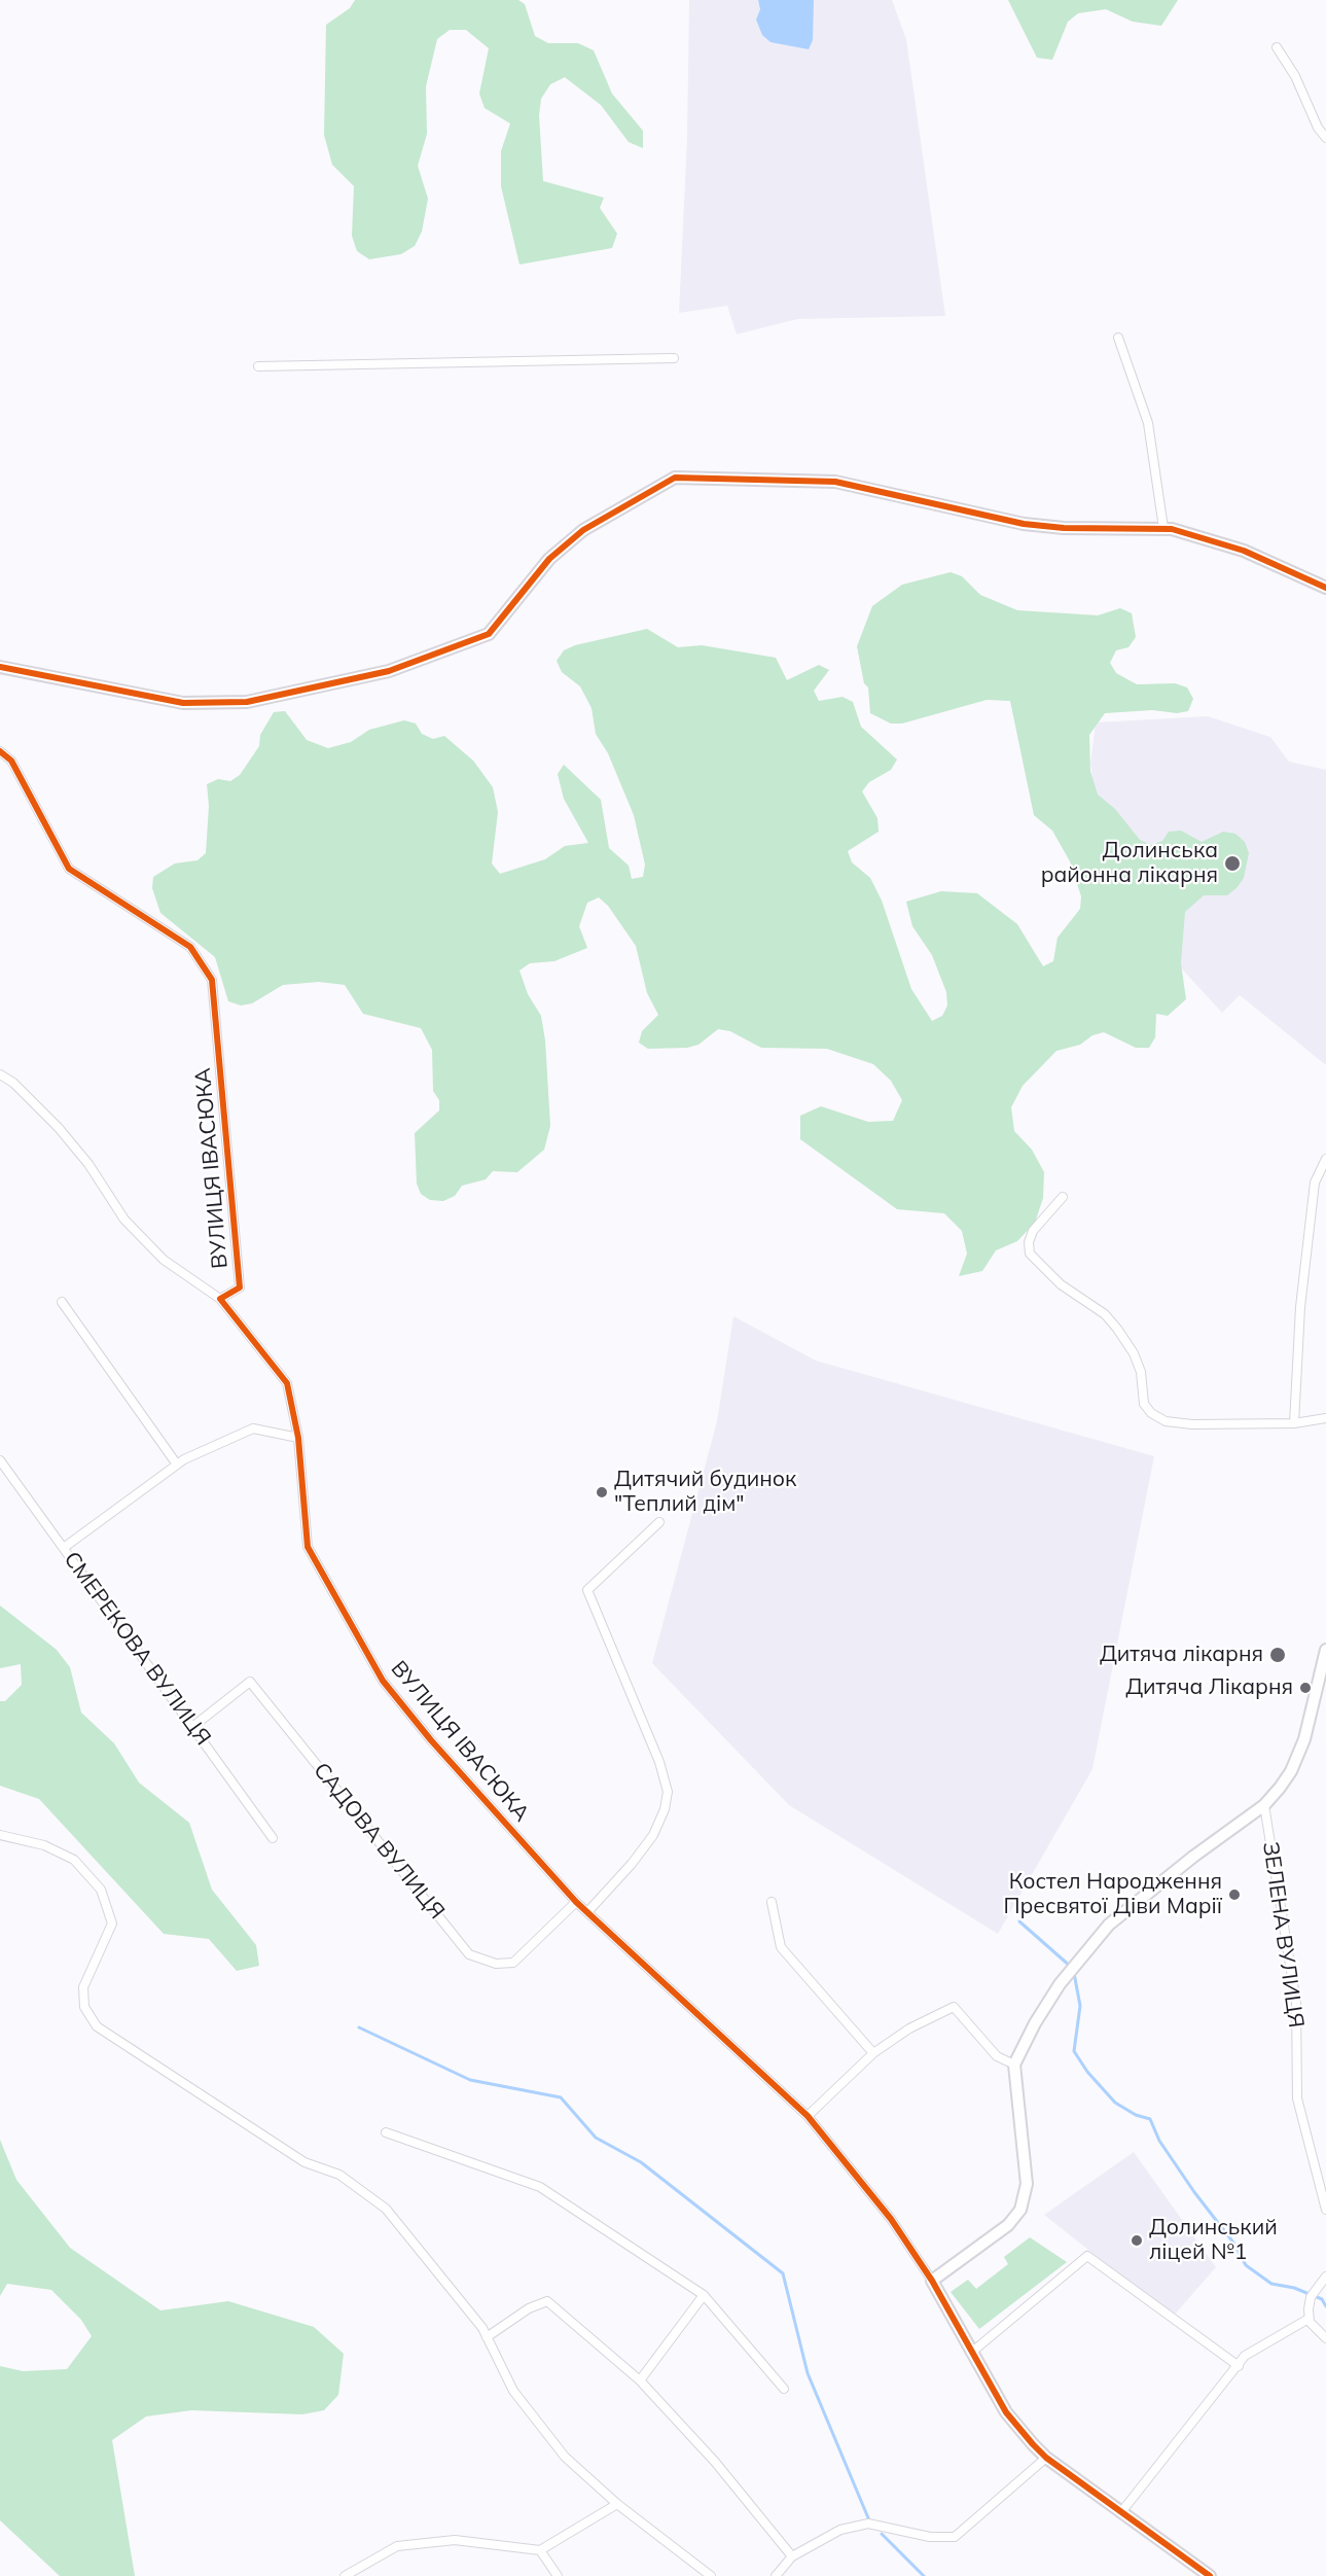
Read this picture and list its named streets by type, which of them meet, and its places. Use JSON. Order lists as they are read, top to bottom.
{
  "streets": {
    "street": [
      "ВУЛИЦЯ ІВАСЮКА",
      "СМЕРЕКОВА ВУЛИЦЯ",
      "САДОВА ВУЛИЦЯ",
      "ЗЕЛЕНА ВУЛИЦЯ"
    ]
  },
  "crossings": [
    ["ВУЛИЦЯ ІВАСЮКА", "САДОВА ВУЛИЦЯ"],
    ["СМЕРЕКОВА ВУЛИЦЯ", "САДОВА ВУЛИЦЯ"]
  ],
  "places": [
    "Долинська районна лікарня",
    "Дитячий будинок \"Теплий дім\"",
    "Дитяча лікарня",
    "Дитяча Лікарня",
    "Костел Народження Пресвятої Діви Марії",
    "Долинський ліцей №1"
  ]
}
